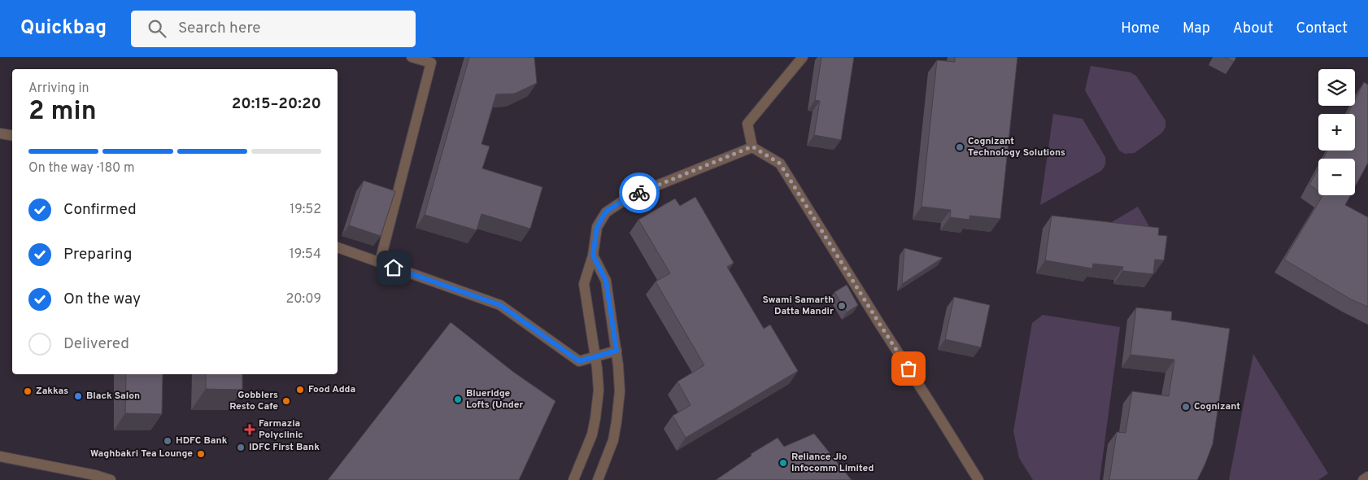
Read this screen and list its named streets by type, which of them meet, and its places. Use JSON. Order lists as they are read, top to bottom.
{
  "places": {
    "other": [
      "Cognizant Technology Solutions",
      "Swami Samarth Datta Mandir",
      "Food Adda",
      "Zakkas",
      "Black Salon",
      "Blueridge Lofts (Under",
      "Gobblers Resto Cafe",
      "Cognizant",
      "HDFC Bank",
      "IDFC First Bank",
      "Waghbakri Tea Lounge",
      "Reliance Jio Infocomm Limited"
    ],
    "health": ["Farmazia Polyclinic"]
  },
  "page": {
    "header": "Quickbag",
    "search": "Search here",
    "nav": [
      "Home",
      "Map",
      "About",
      "Contact"
    ],
    "map_buttons": ["+", "−"],
    "heading": ["2 min", "Arriving in", "20:15–20:20"],
    "bar": "On the way · 180 m",
    "list": [
      ["Confirmed", "19:52"],
      ["Preparing", "19:54"],
      ["On the way", "20:09"],
      "Delivered"
    ]
  }
}
